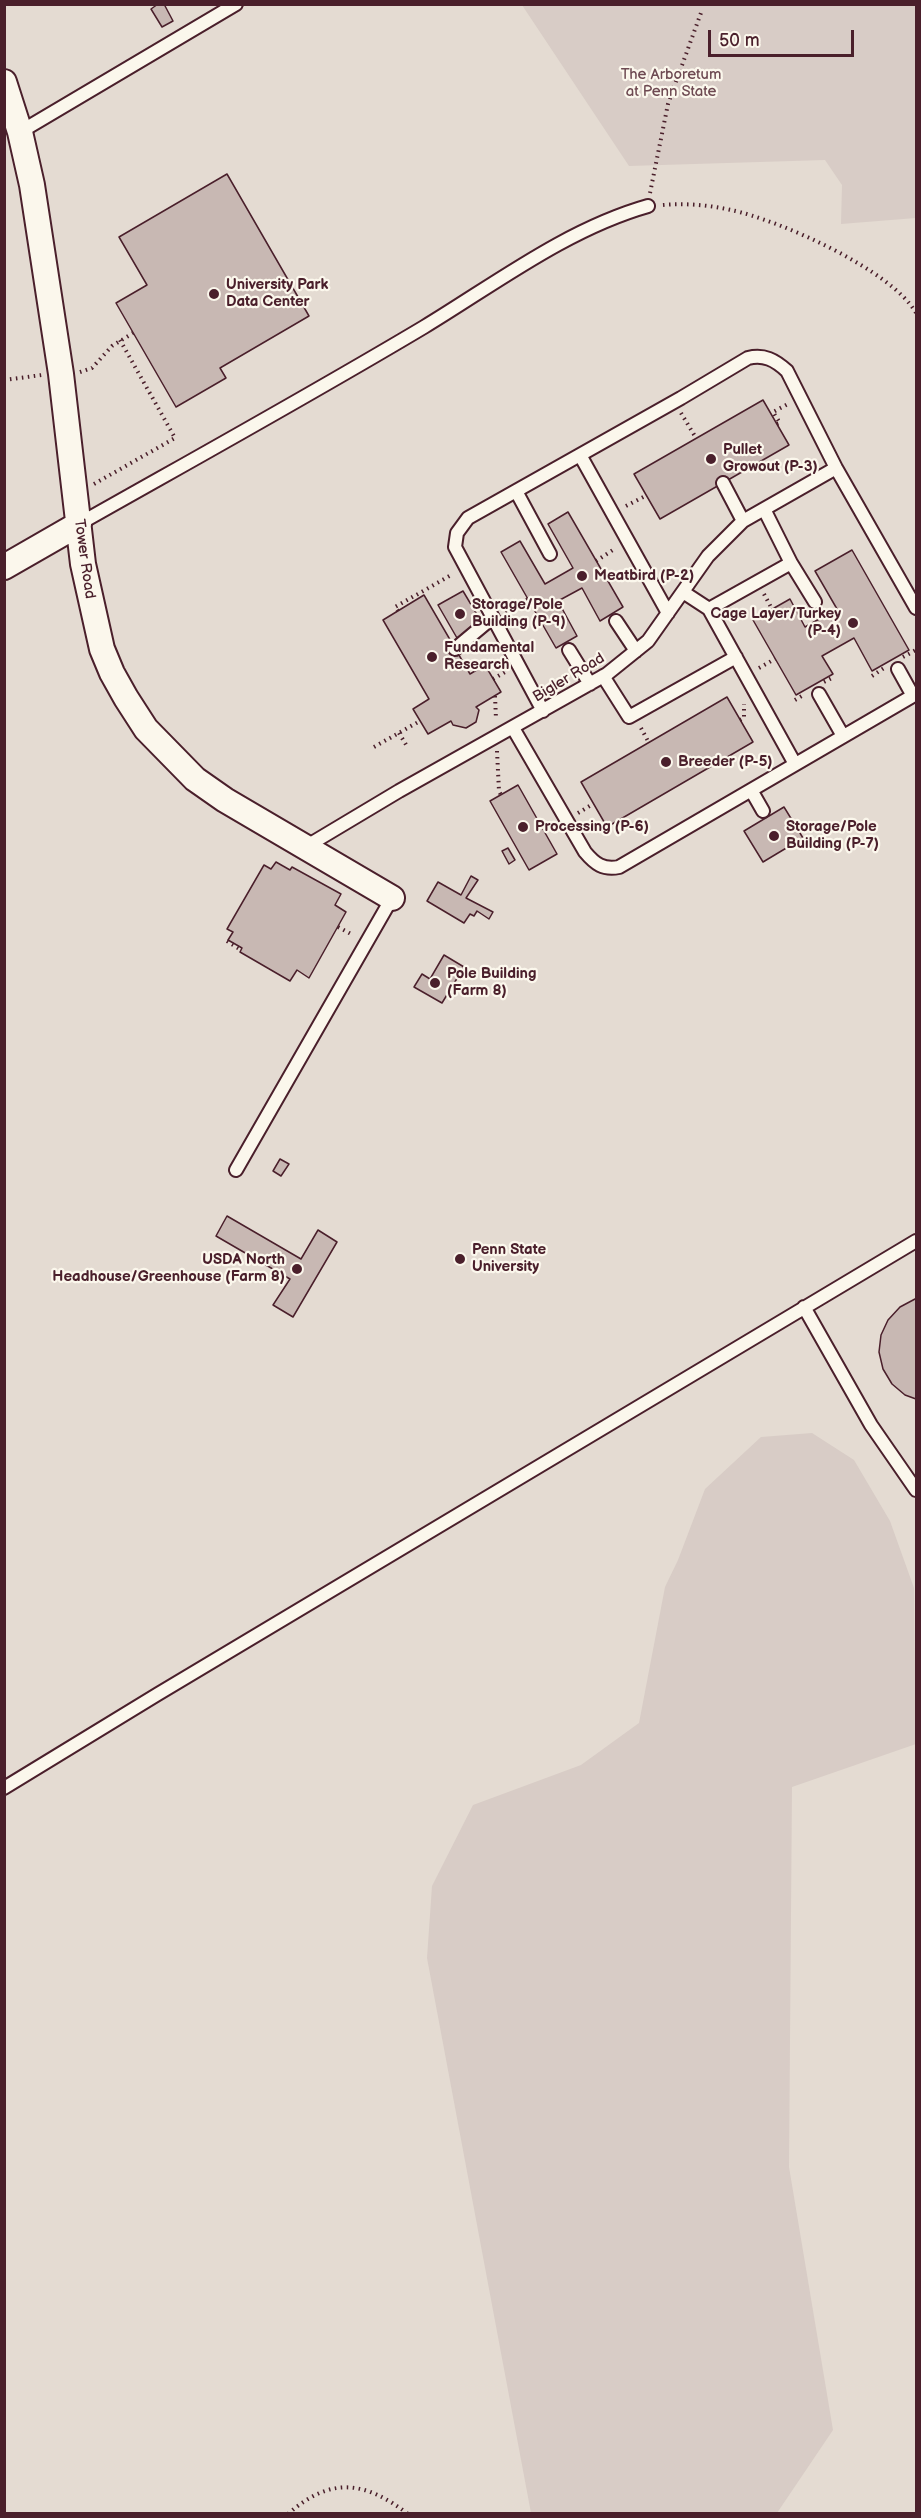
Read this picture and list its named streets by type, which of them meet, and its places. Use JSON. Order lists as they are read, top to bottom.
{
  "streets": {
    "street": ["Tower Road"],
    "lane": ["Bigler Road"]
  },
  "crossings": [
    ["Tower Road", "Bigler Road"]
  ],
  "parks": ["The Arboretum at Penn State"],
  "places": [
    "University Park Data Center",
    "Pullet Growout (P-3)",
    "Meatbird (P-2)",
    "Storage/Pole Building (P-9)",
    "Cage Layer/Turkey (P-4)",
    "Fundamental Research",
    "Breeder (P-5)",
    "Processing (P-6)",
    "Storage/Pole Building (P-7)",
    "Pole Building (Farm 8)",
    "Penn State University",
    "USDA North Headhouse/Greenhouse (Farm 8)"
  ],
  "scale_bar": "50 m"
}
